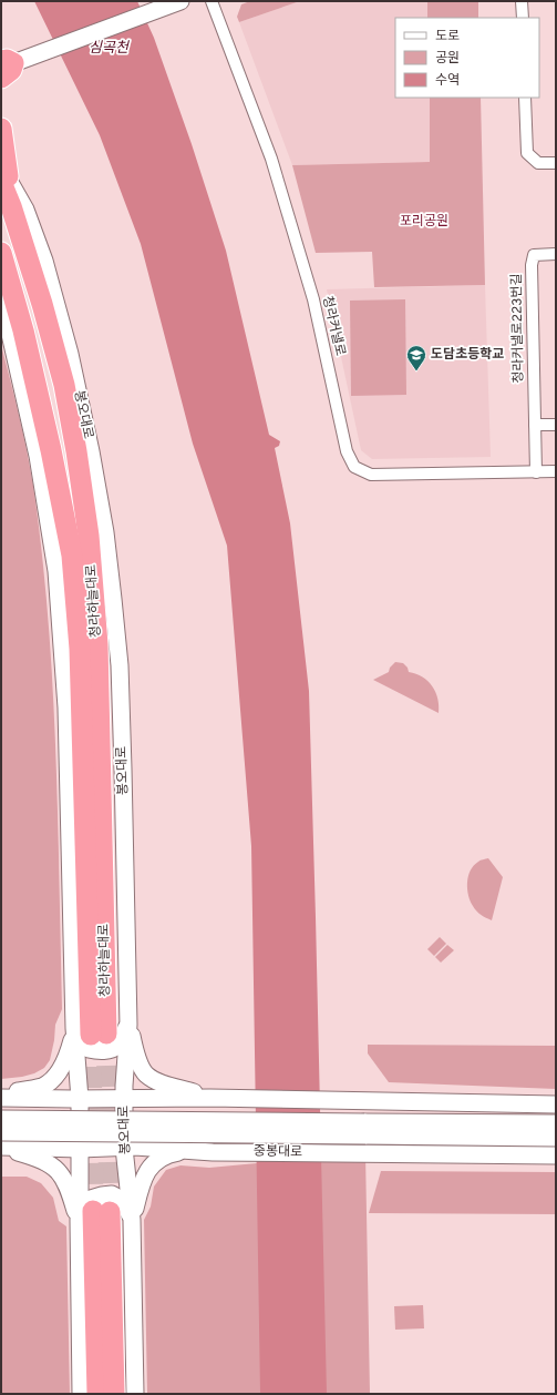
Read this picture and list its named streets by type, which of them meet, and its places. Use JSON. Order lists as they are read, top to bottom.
{
  "streets": {
    "highway": ["청라하늘대로"],
    "main road": ["봉오대로", "중봉대로"],
    "street": ["청라커낼로", "청라커낼로223번길"]
  },
  "crossings": [
    ["청라커낼로", "청라커낼로223번길"],
    ["봉오대로", "청라하늘대로"],
    ["봉오대로", "중봉대로"]
  ],
  "water": ["심곡천"],
  "parks": ["포리공원"],
  "places": {
    "school or university": ["도담초등학교"]
  },
  "legend": ["도로", "공원", "수역"]
}
